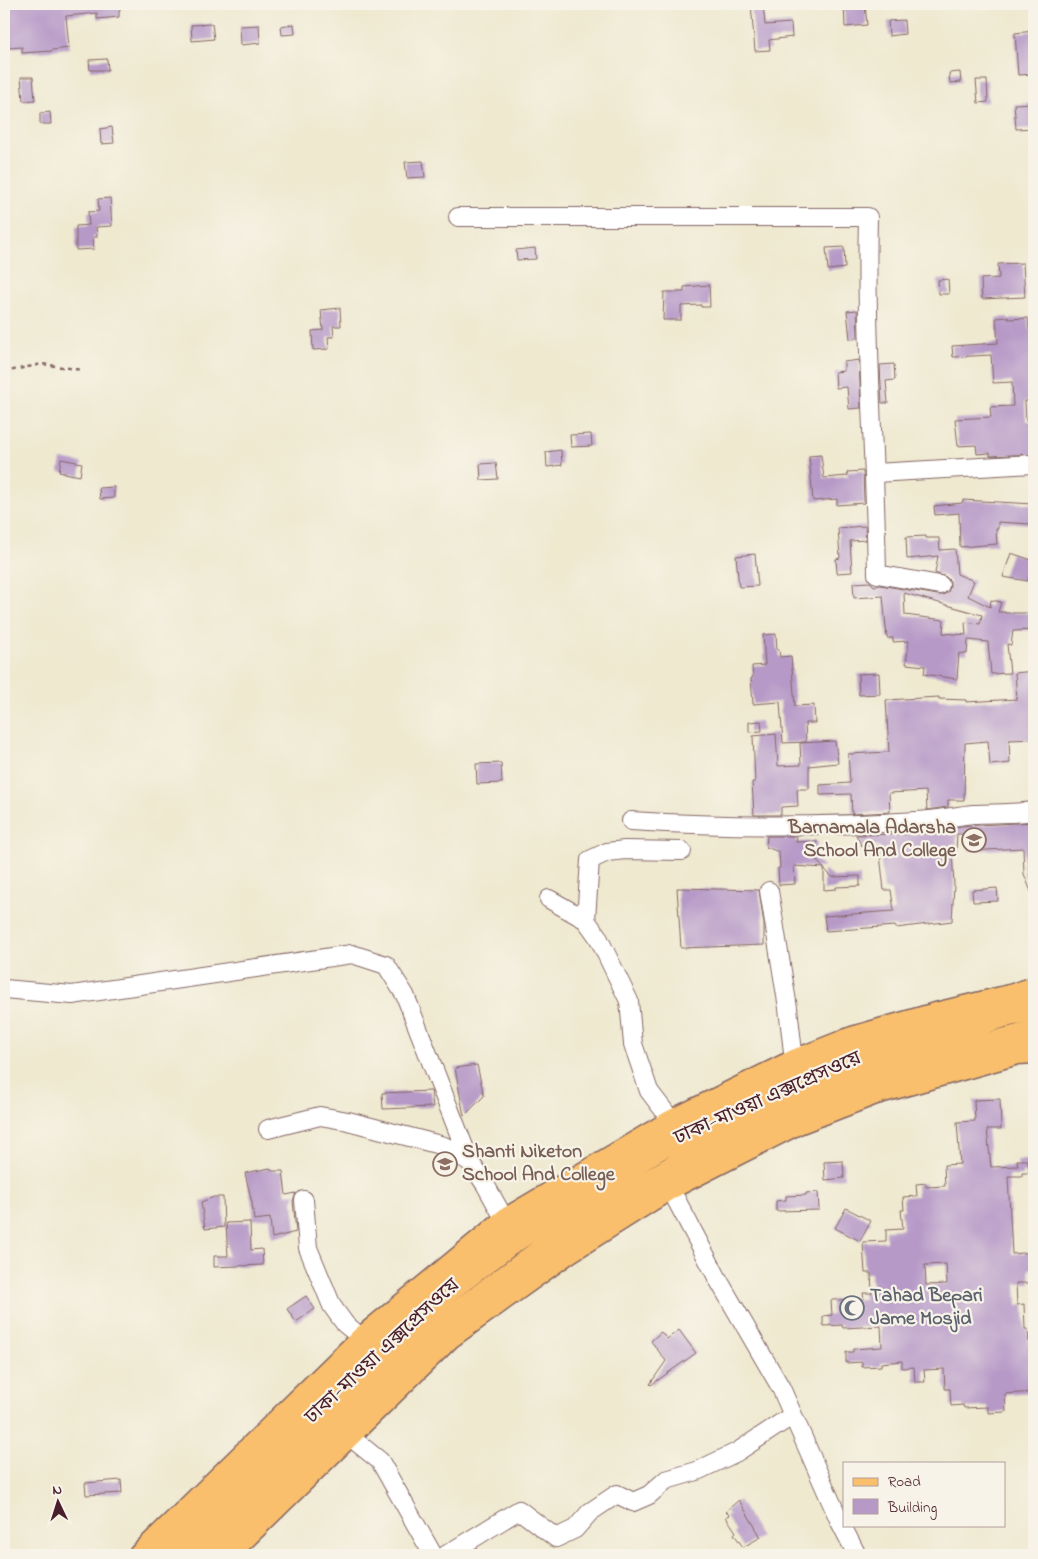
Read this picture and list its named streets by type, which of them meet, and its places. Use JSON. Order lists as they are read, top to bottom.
{
  "streets": {
    "highway": ["ঢাকা-মাওয়া এক্সপ্রেসওয়ে"]
  },
  "places": {
    "school or university": ["Barnamala Adarsha School And College", "Shanti Niketon School And College"],
    "mosque": ["Tahad Bepari Jame Mosjid"]
  },
  "legend": ["Road", "Building"],
  "north": "top"
}
